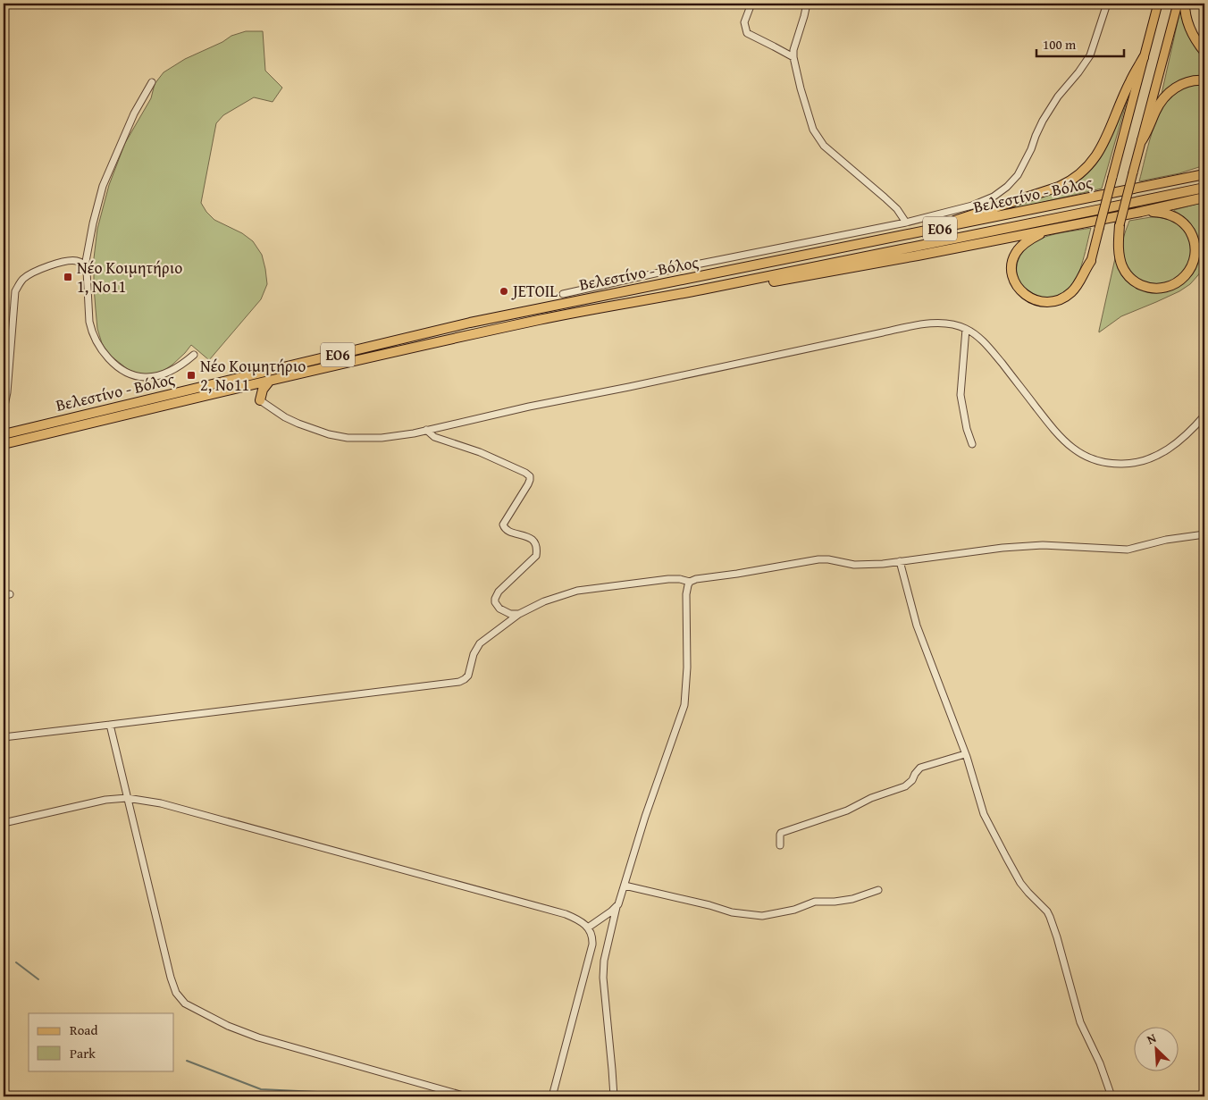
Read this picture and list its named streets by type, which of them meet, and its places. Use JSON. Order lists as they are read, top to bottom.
{
  "streets": {
    "highway": ["Βελεστίνο - Βόλος", "ΕΟ6"]
  },
  "places": {
    "transit": ["Νέο Κοιμητήριο 1, Νο11", "Νέο Κοιμητήριο 2, Νο11"],
    "other": ["JETOIL"]
  },
  "legend": ["Road", "Park"],
  "scale_bar": "100 m",
  "north": "top left"
}
